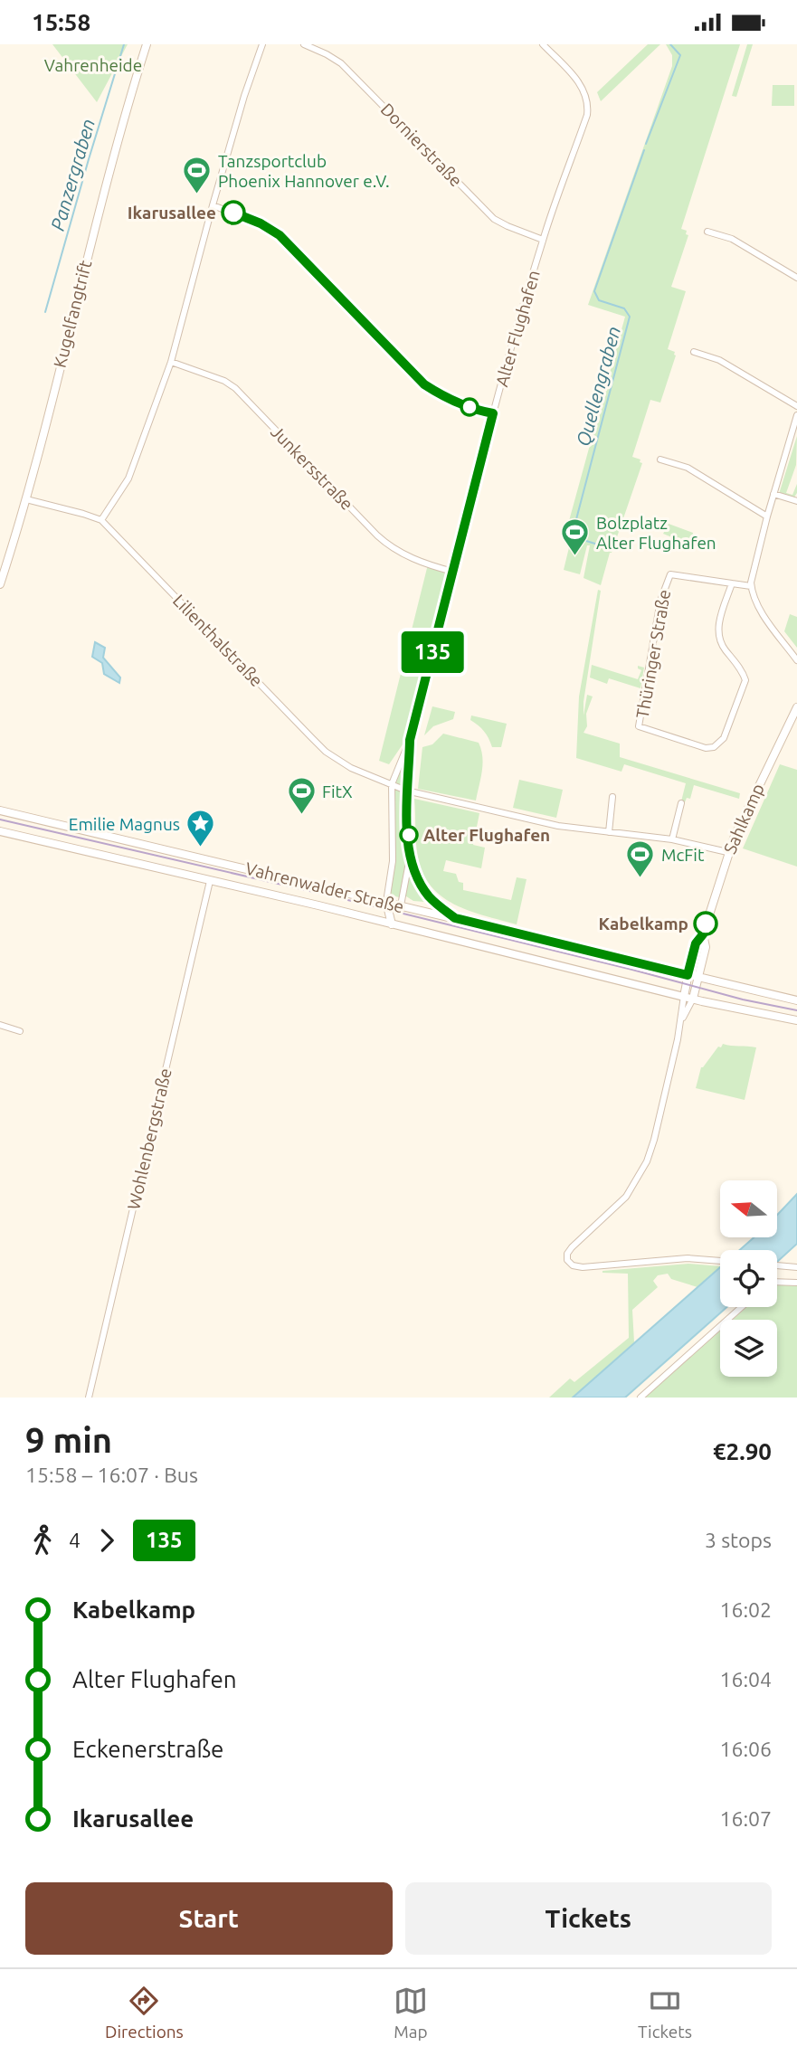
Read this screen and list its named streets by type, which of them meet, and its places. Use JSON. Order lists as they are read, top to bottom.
{
  "streets": {
    "main road": ["Kugelfangtrift", "Sahlkamp", "Vahrenwalder Straße"],
    "street": [
      "Dornierstraße",
      "Alter Flughafen",
      "Junkersstraße",
      "Lilienthalstraße",
      "Thüringer Straße",
      "Wohlenbergstraße"
    ]
  },
  "crossings": [
    ["Dornierstraße", "Alter Flughafen"],
    ["Kugelfangtrift", "Lilienthalstraße"],
    ["Alter Flughafen", "Junkersstraße"],
    ["Alter Flughafen", "Lilienthalstraße"],
    ["Alter Flughafen", "Vahrenwalder Straße"],
    ["Lilienthalstraße", "Sahlkamp"],
    ["Sahlkamp", "Vahrenwalder Straße"],
    ["Vahrenwalder Straße", "Wohlenbergstraße"]
  ],
  "water": ["Panzergraben", "Quellengraben"],
  "parks": ["Vahrenheide"],
  "places": {
    "sports": [
      "Tanzsportclub Phoenix Hannover e.V.",
      "Bolzplatz Alter Flughafen",
      "FitX",
      "McFit"
    ],
    "other": ["Ikarusallee", "Alter Flughafen", "Kabelkamp"],
    "place": ["Emilie Magnus"]
  },
  "lines": ["bus line 135"],
  "north": "left",
  "page": {
    "status": "15:58",
    "on_map": "135",
    "heading": ["9 min", "15:58 – 16:07 · Bus", "€2.90"],
    "legs": ["4", "135", "3 stops"],
    "list": [
      {
        "name": "Kabelkamp",
        "value": "16:02"
      },
      {
        "name": "Alter Flughafen",
        "value": "16:04"
      },
      {
        "name": "Eckenerstraße",
        "value": "16:06"
      },
      {
        "name": "Ikarusallee",
        "value": "16:07"
      }
    ],
    "buttons": ["Start", "Tickets"],
    "tabs": ["Directions", "Map", "Tickets"]
  }
}
